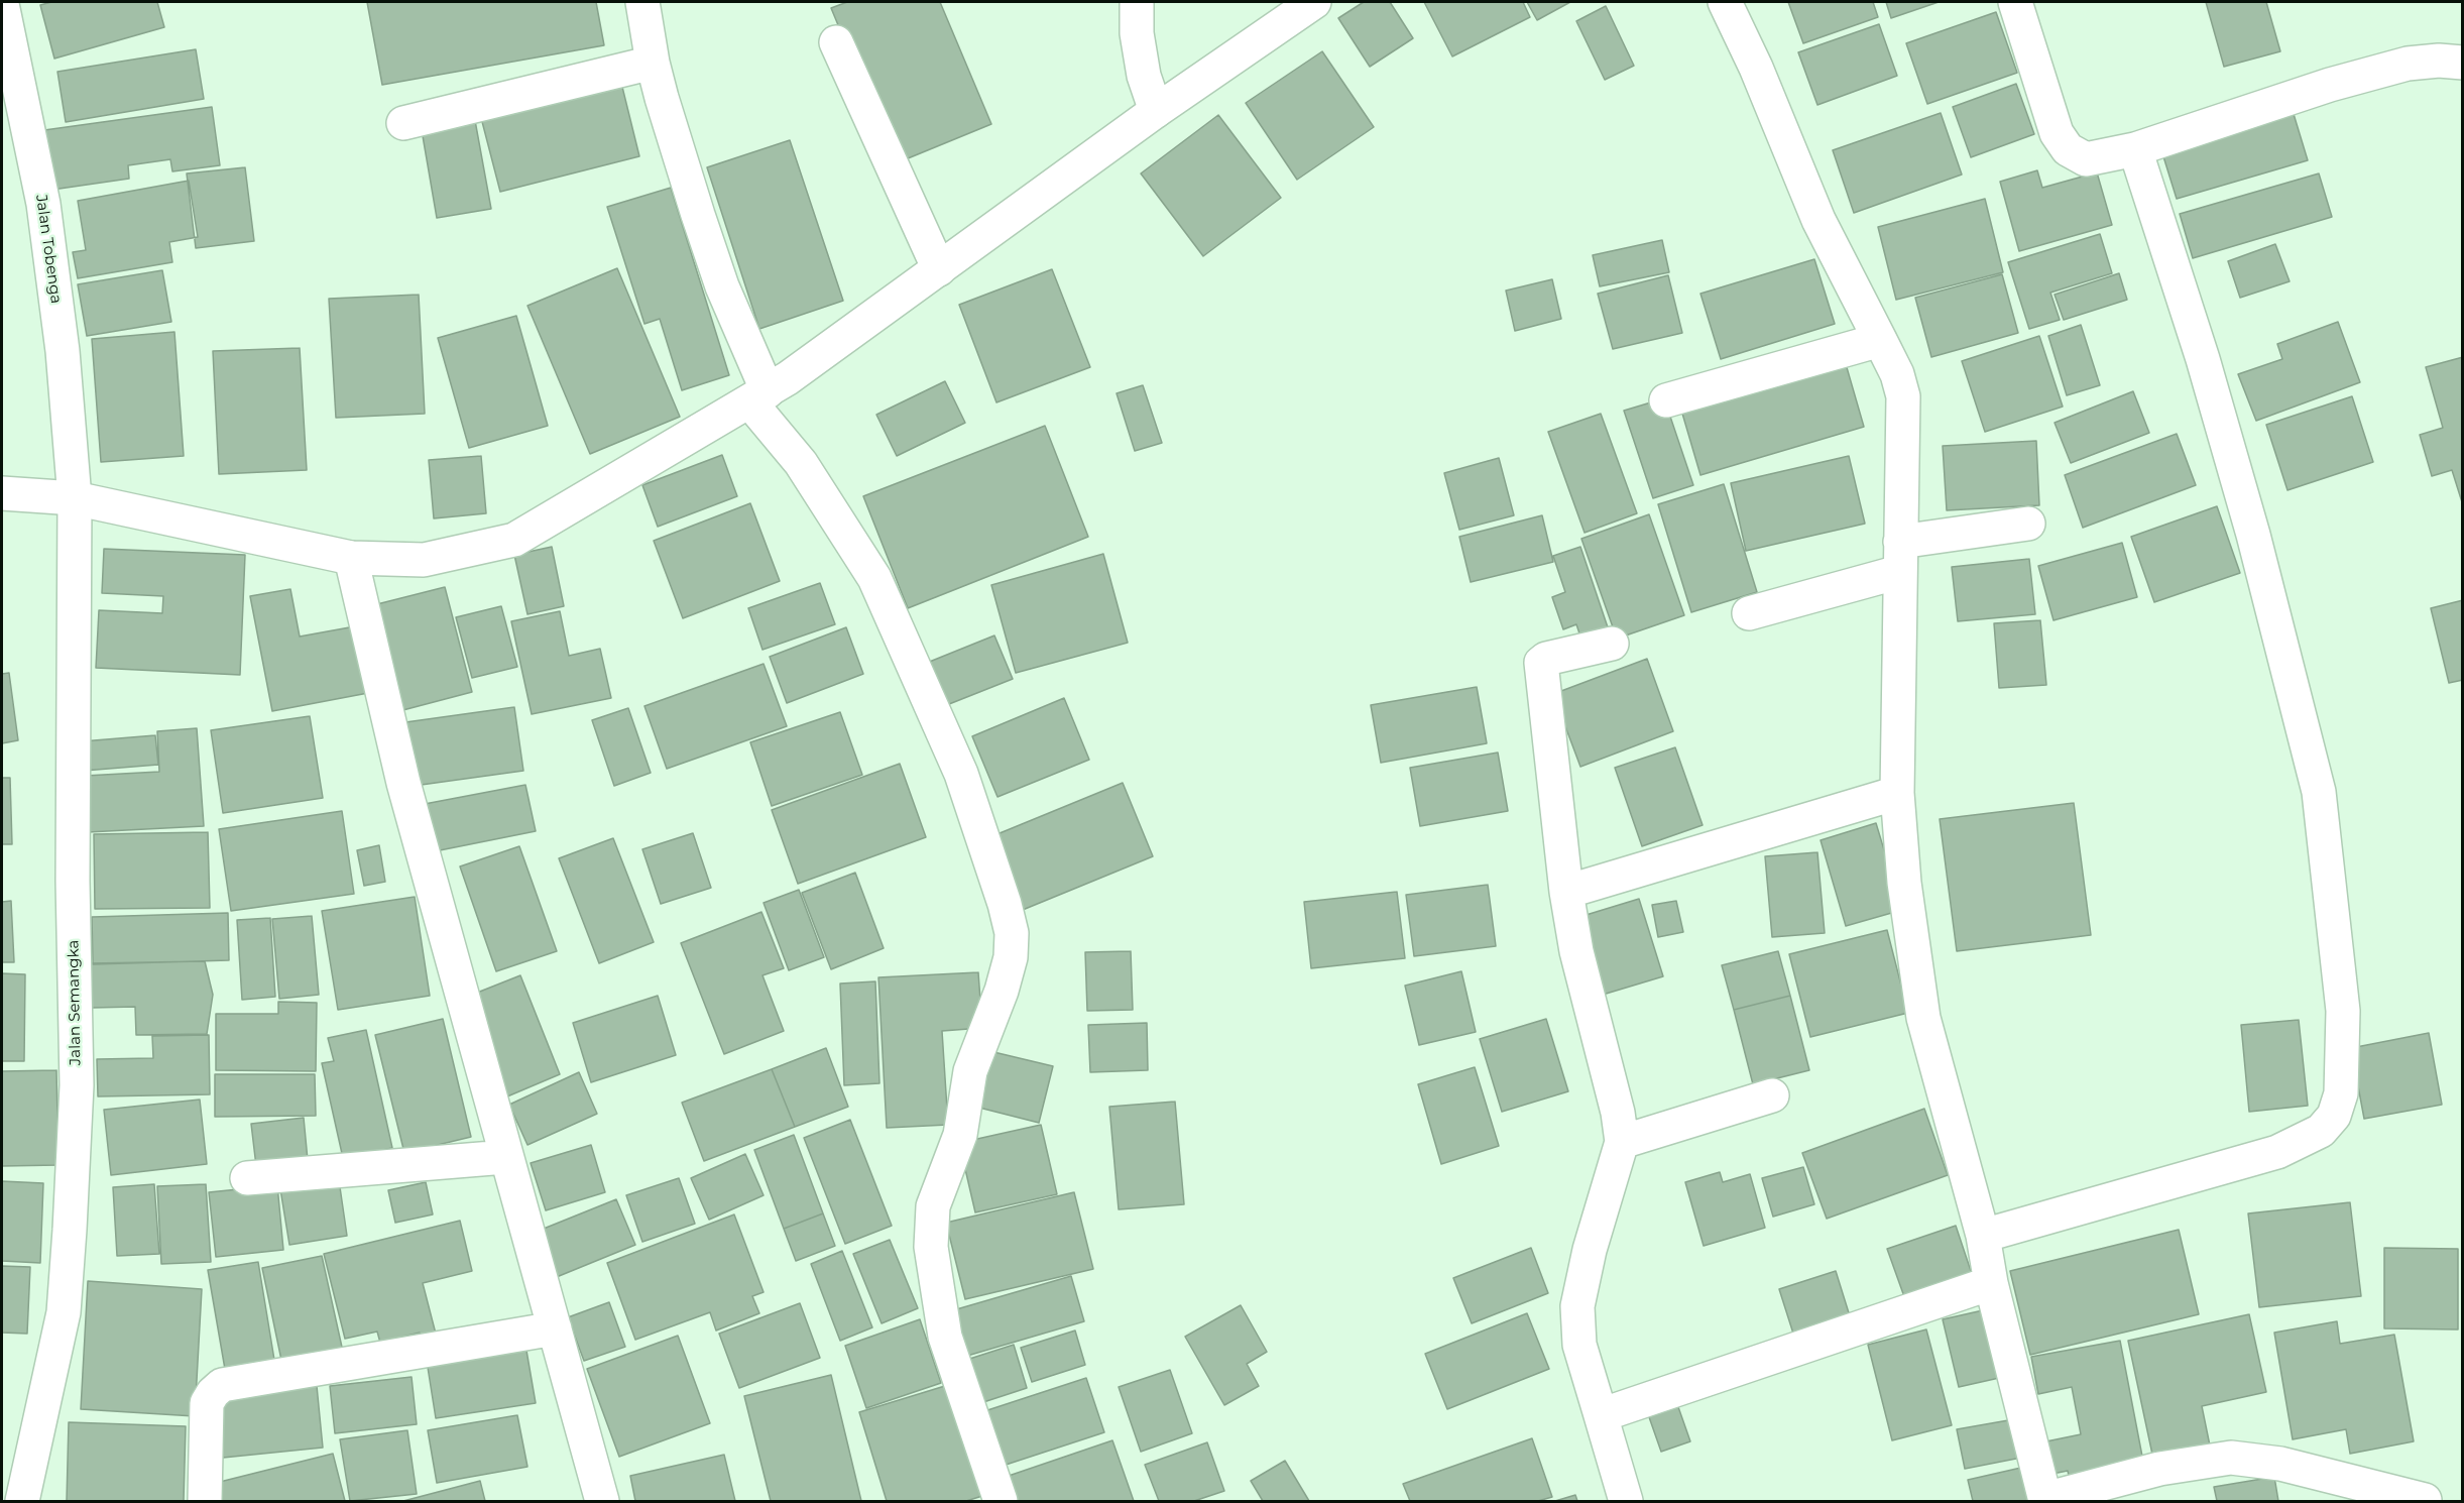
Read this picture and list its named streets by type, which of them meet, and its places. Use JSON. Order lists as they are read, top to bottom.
{
  "streets": {
    "street": ["Jalan Tobenga", "Jalan Semangka"]
  },
  "crossings": [
    ["Jalan Tobenga", "Jalan Semangka"]
  ]
}
